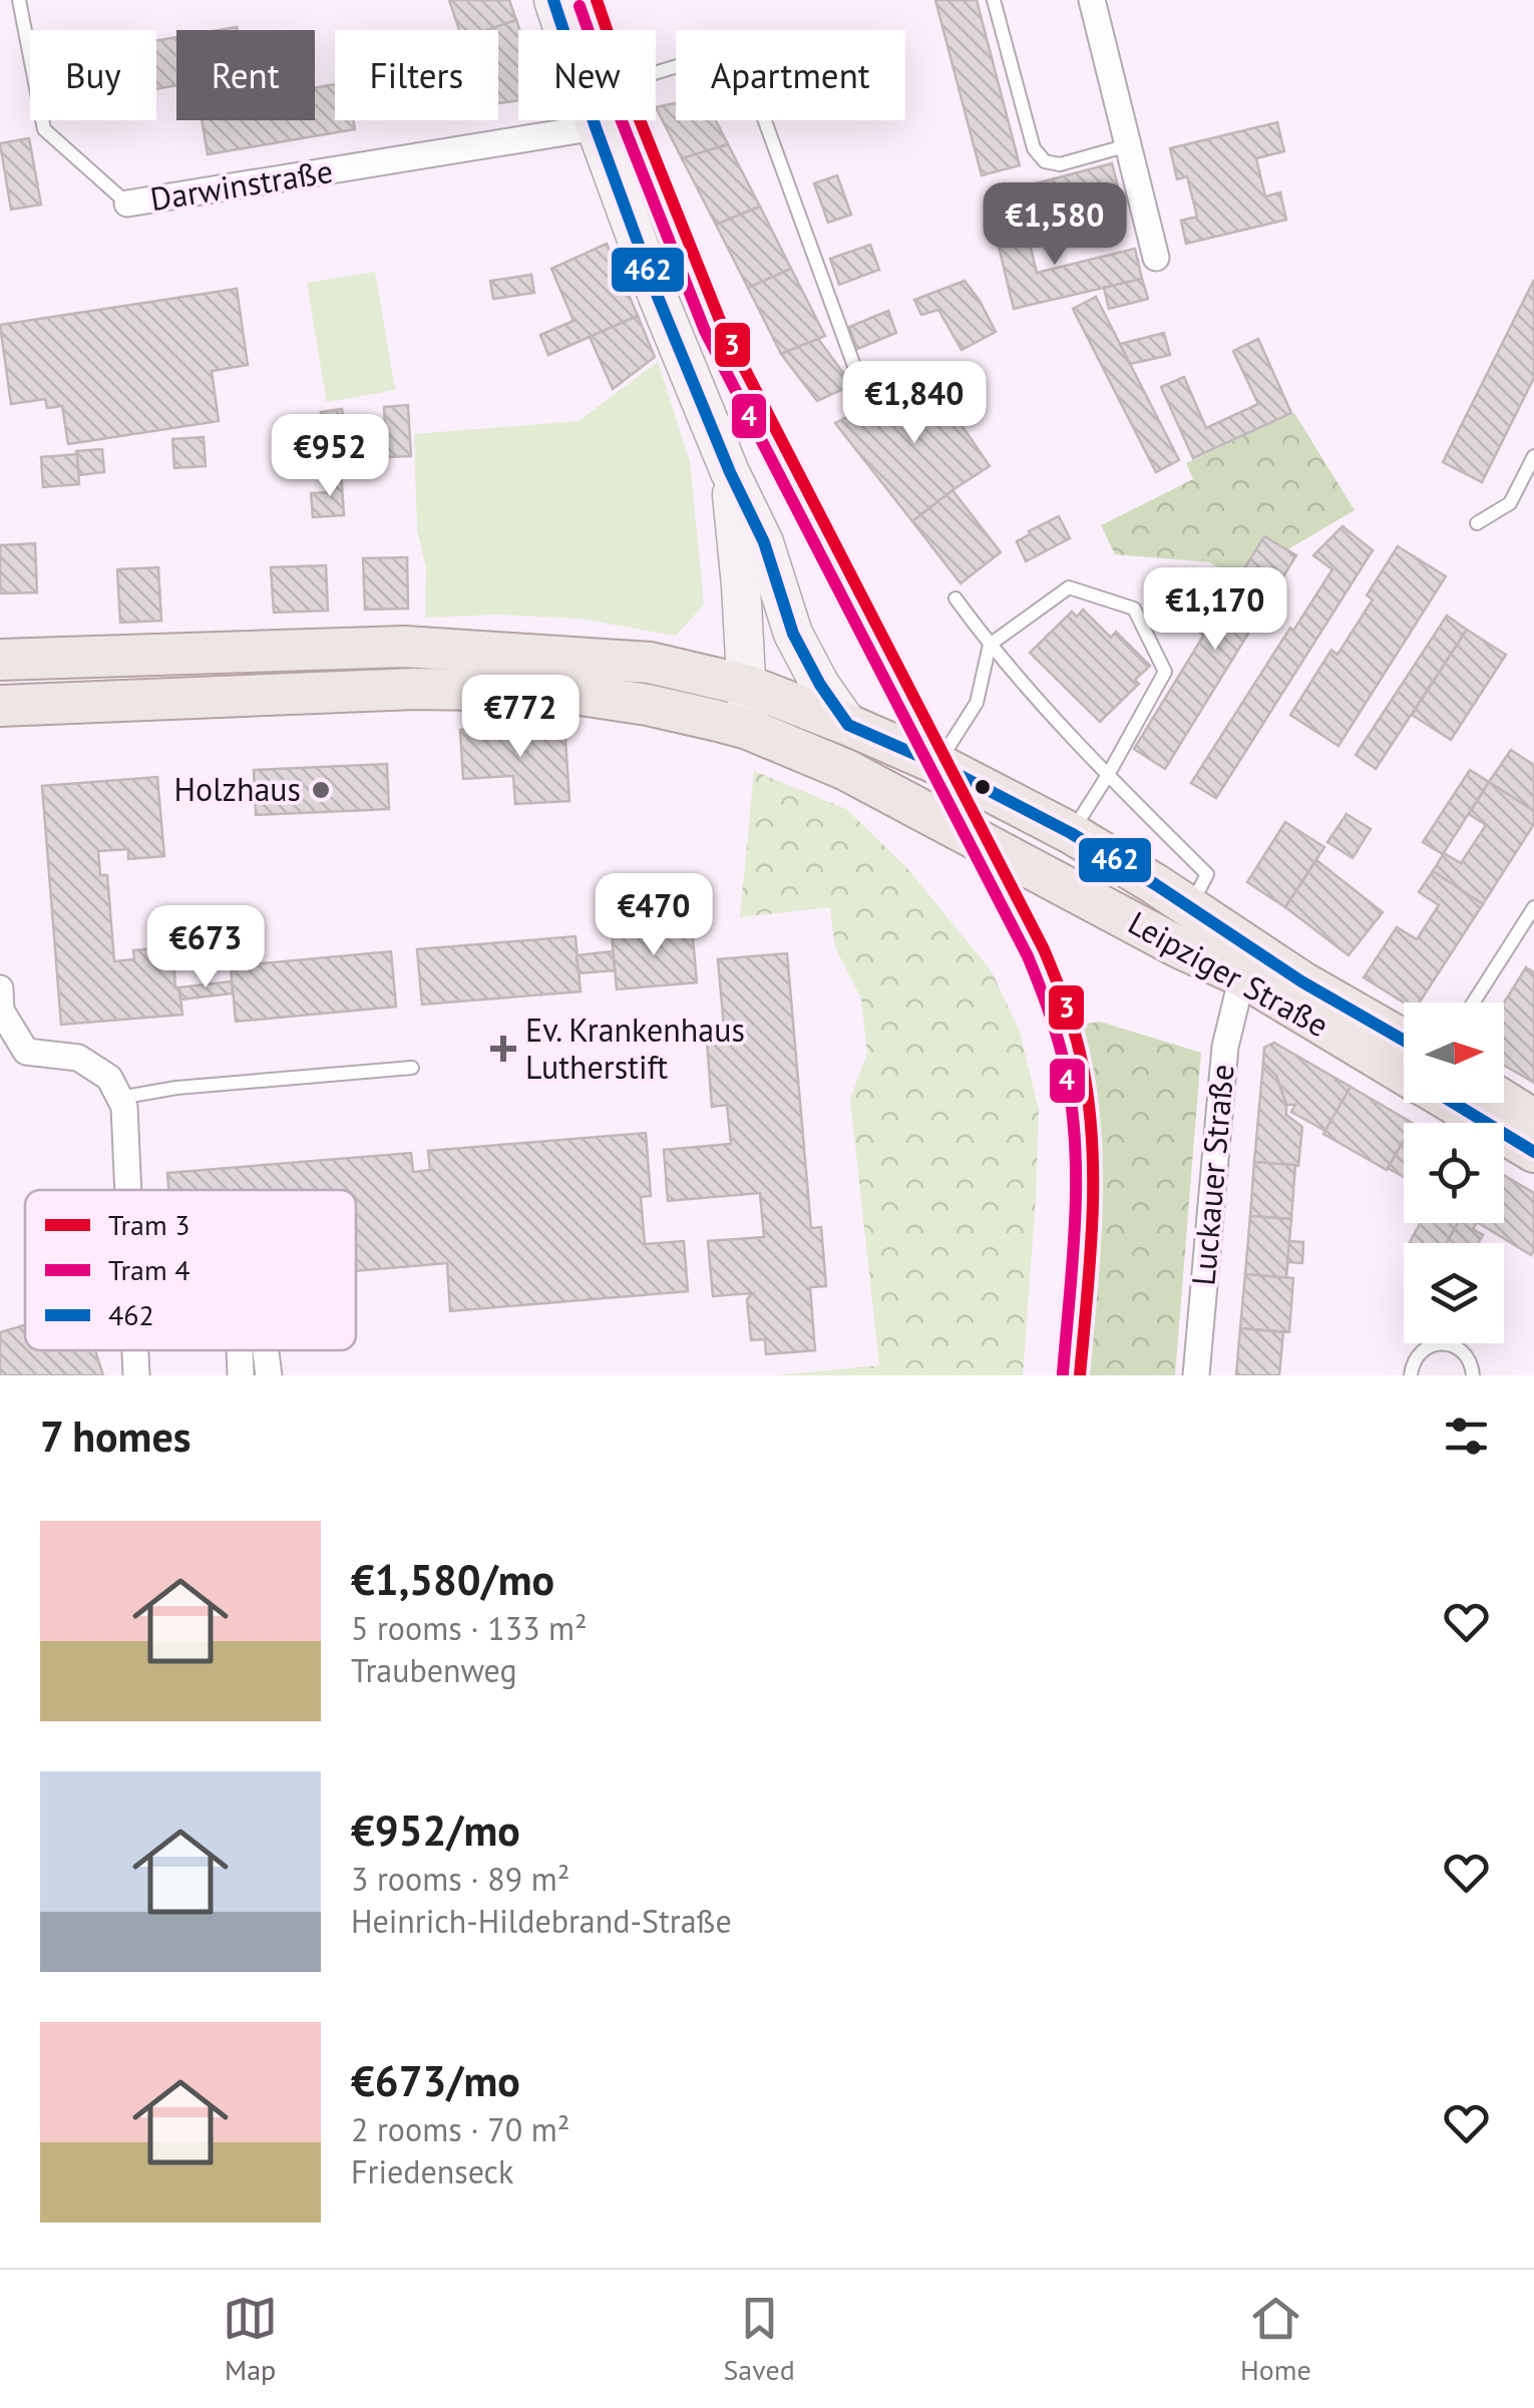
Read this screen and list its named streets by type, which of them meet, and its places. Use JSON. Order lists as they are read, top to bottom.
{
  "streets": {
    "main road": ["Leipziger Straße"],
    "street": ["Darwinstraße", "Luckauer Straße"]
  },
  "crossings": [
    ["Leipziger Straße", "Luckauer Straße"]
  ],
  "places": {
    "other": ["Holzhaus"],
    "health": ["Ev. Krankenhaus Lutherstift"]
  },
  "lines": ["tram line 3", "transit line 462", "tram line 4"],
  "legend": ["Tram 3", "Tram 4", "462"],
  "north": "right",
  "page": {
    "chip": [
      "Buy",
      "Rent",
      "Filters",
      "New",
      "Apartment"
    ],
    "price": [
      "€1,580",
      "€1,840",
      "€952",
      "€1,170",
      "€772",
      "€470",
      "€673"
    ],
    "heading": "7 homes",
    "list": [
      {
        "name": "€1,580/mo",
        "note": "5 rooms · 133 m² · Traubenweg"
      },
      {
        "name": "€952/mo",
        "note": "3 rooms · 89 m² · Heinrich-Hildebrand-Straße"
      },
      {
        "name": "€673/mo",
        "note": "2 rooms · 70 m² · Friedenseck"
      }
    ],
    "tabs": ["Map", "Saved", "Home"]
  }
}
